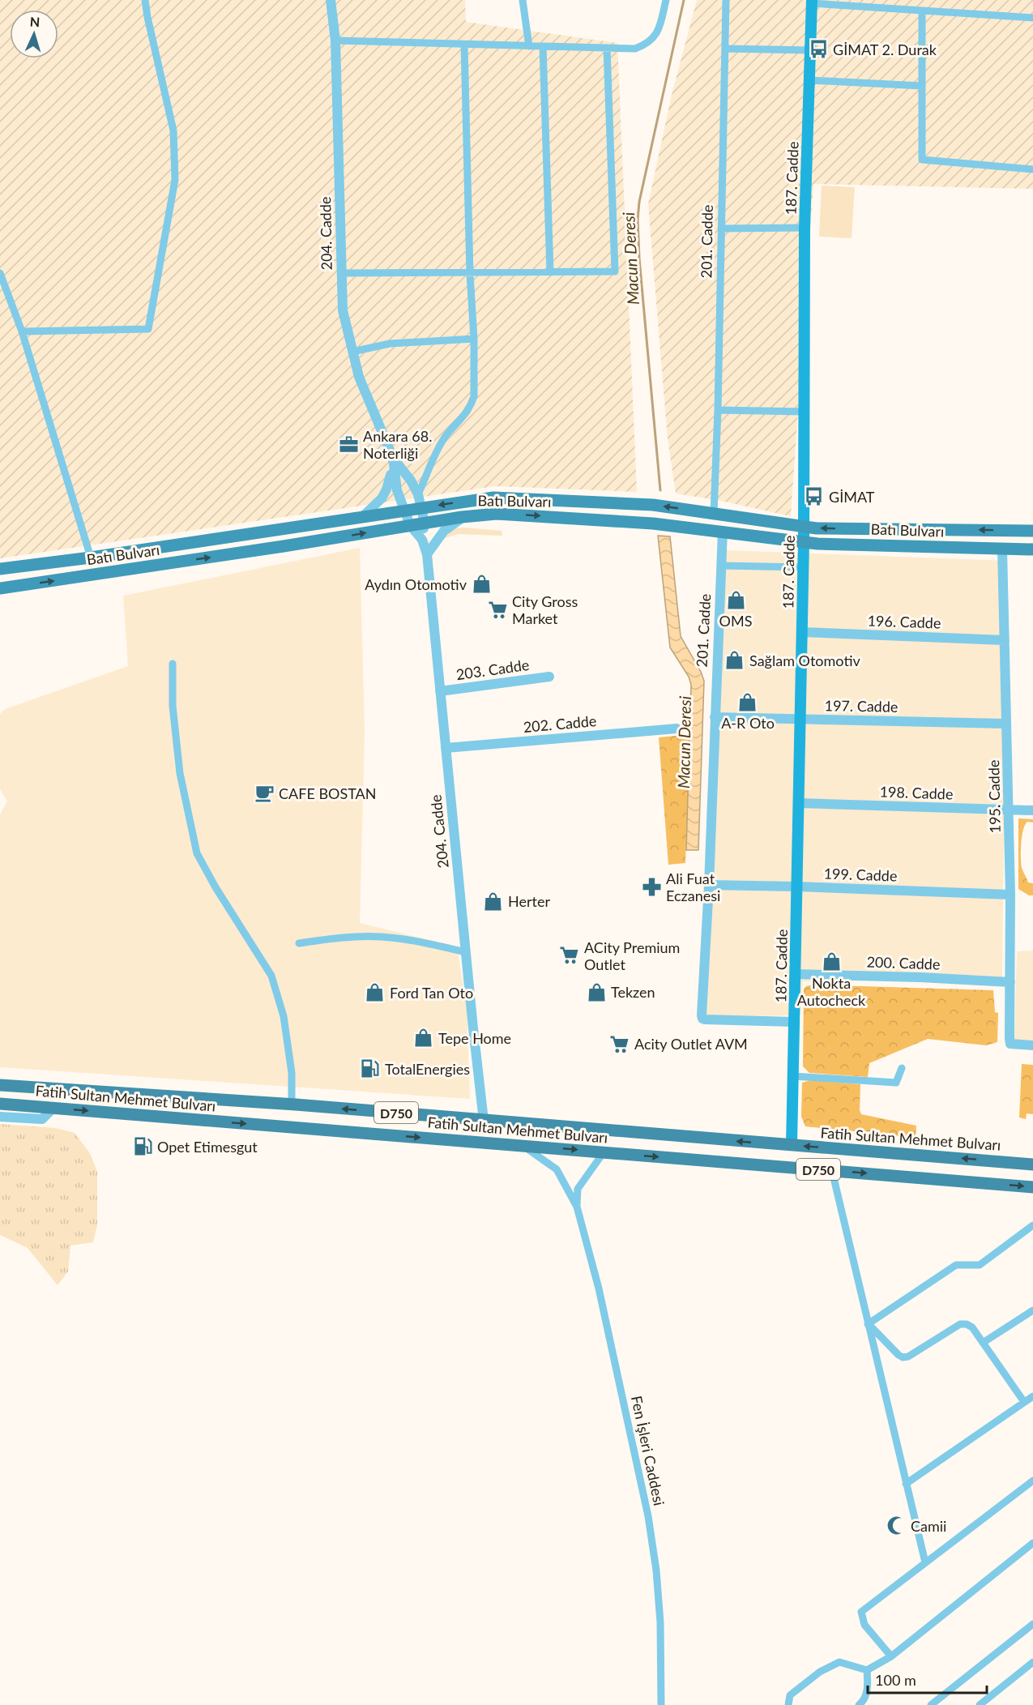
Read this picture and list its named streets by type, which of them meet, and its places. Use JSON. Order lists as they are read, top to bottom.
{
  "streets": {
    "highway": ["Fatih Sultan Mehmet Bulvarı", "D750"],
    "main road": ["187. Cadde", "Batı Bulvarı"],
    "street": [
      "204. Cadde",
      "201. Cadde",
      "196. Cadde",
      "203. Cadde",
      "197. Cadde",
      "202. Cadde",
      "198. Cadde",
      "195. Cadde",
      "199. Cadde",
      "200. Cadde",
      "Fen İşleri Caddesi"
    ]
  },
  "crossings": [
    ["187. Cadde", "201. Cadde"],
    ["187. Cadde", "Batı Bulvarı"],
    ["187. Cadde", "196. Cadde"],
    ["187. Cadde", "197. Cadde"],
    ["187. Cadde", "198. Cadde"],
    ["187. Cadde", "199. Cadde"],
    ["187. Cadde", "200. Cadde"],
    ["187. Cadde", "Fatih Sultan Mehmet Bulvarı"],
    ["204. Cadde", "Batı Bulvarı"],
    ["204. Cadde", "203. Cadde"],
    ["204. Cadde", "202. Cadde"],
    ["204. Cadde", "Fatih Sultan Mehmet Bulvarı"],
    ["201. Cadde", "Batı Bulvarı"],
    ["201. Cadde", "197. Cadde"],
    ["201. Cadde", "199. Cadde"],
    ["Batı Bulvarı", "195. Cadde"],
    ["196. Cadde", "195. Cadde"],
    ["197. Cadde", "195. Cadde"],
    ["198. Cadde", "195. Cadde"],
    ["195. Cadde", "199. Cadde"],
    ["195. Cadde", "200. Cadde"]
  ],
  "water": ["Macun Deresi"],
  "places": {
    "bus stop": ["GİMAT 2. Durak", "GİMAT"],
    "office": ["Ankara 68. Noterliği"],
    "shop": [
      "Aydın Otomotiv",
      "OMS",
      "Sağlam Otomotiv",
      "A-R Oto",
      "Herter",
      "Nokta Autocheck",
      "Tekzen",
      "Ford Tan Oto",
      "Tepe Home"
    ],
    "supermarket": ["City Gross Market", "ACity Premium Outlet", "Acity Outlet AVM"],
    "cafe": ["CAFE BOSTAN"],
    "pharmacy": ["Ali Fuat Eczanesi"],
    "fuel station": ["TotalEnergies", "Opet Etimesgut"],
    "mosque": ["Camii"]
  },
  "scale_bar": "100 m",
  "north": "top"
}
